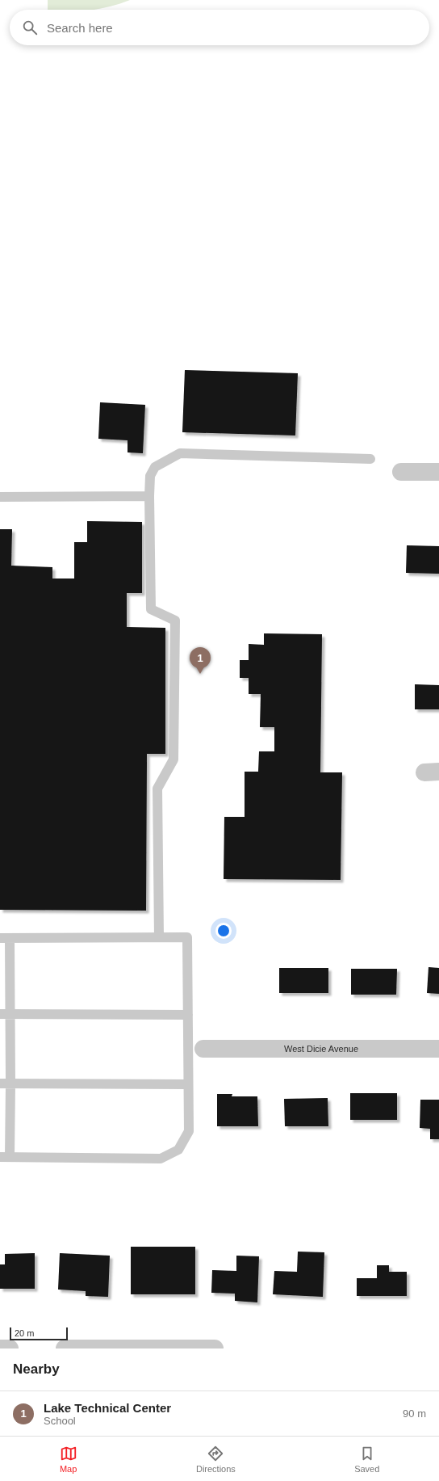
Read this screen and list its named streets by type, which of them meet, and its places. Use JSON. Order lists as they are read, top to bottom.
{
  "streets": {
    "street": ["West Dicie Avenue"]
  },
  "scale_bar": "20 m",
  "page": {
    "search": "Search here",
    "pins": "1",
    "scale": "20 m",
    "heading": "Nearby",
    "list": [
      {
        "mark": "1",
        "name": "Lake Technical Center",
        "note": "School",
        "value": "90 m"
      }
    ],
    "nav": ["Map", "Directions", "Saved"]
  }
}
